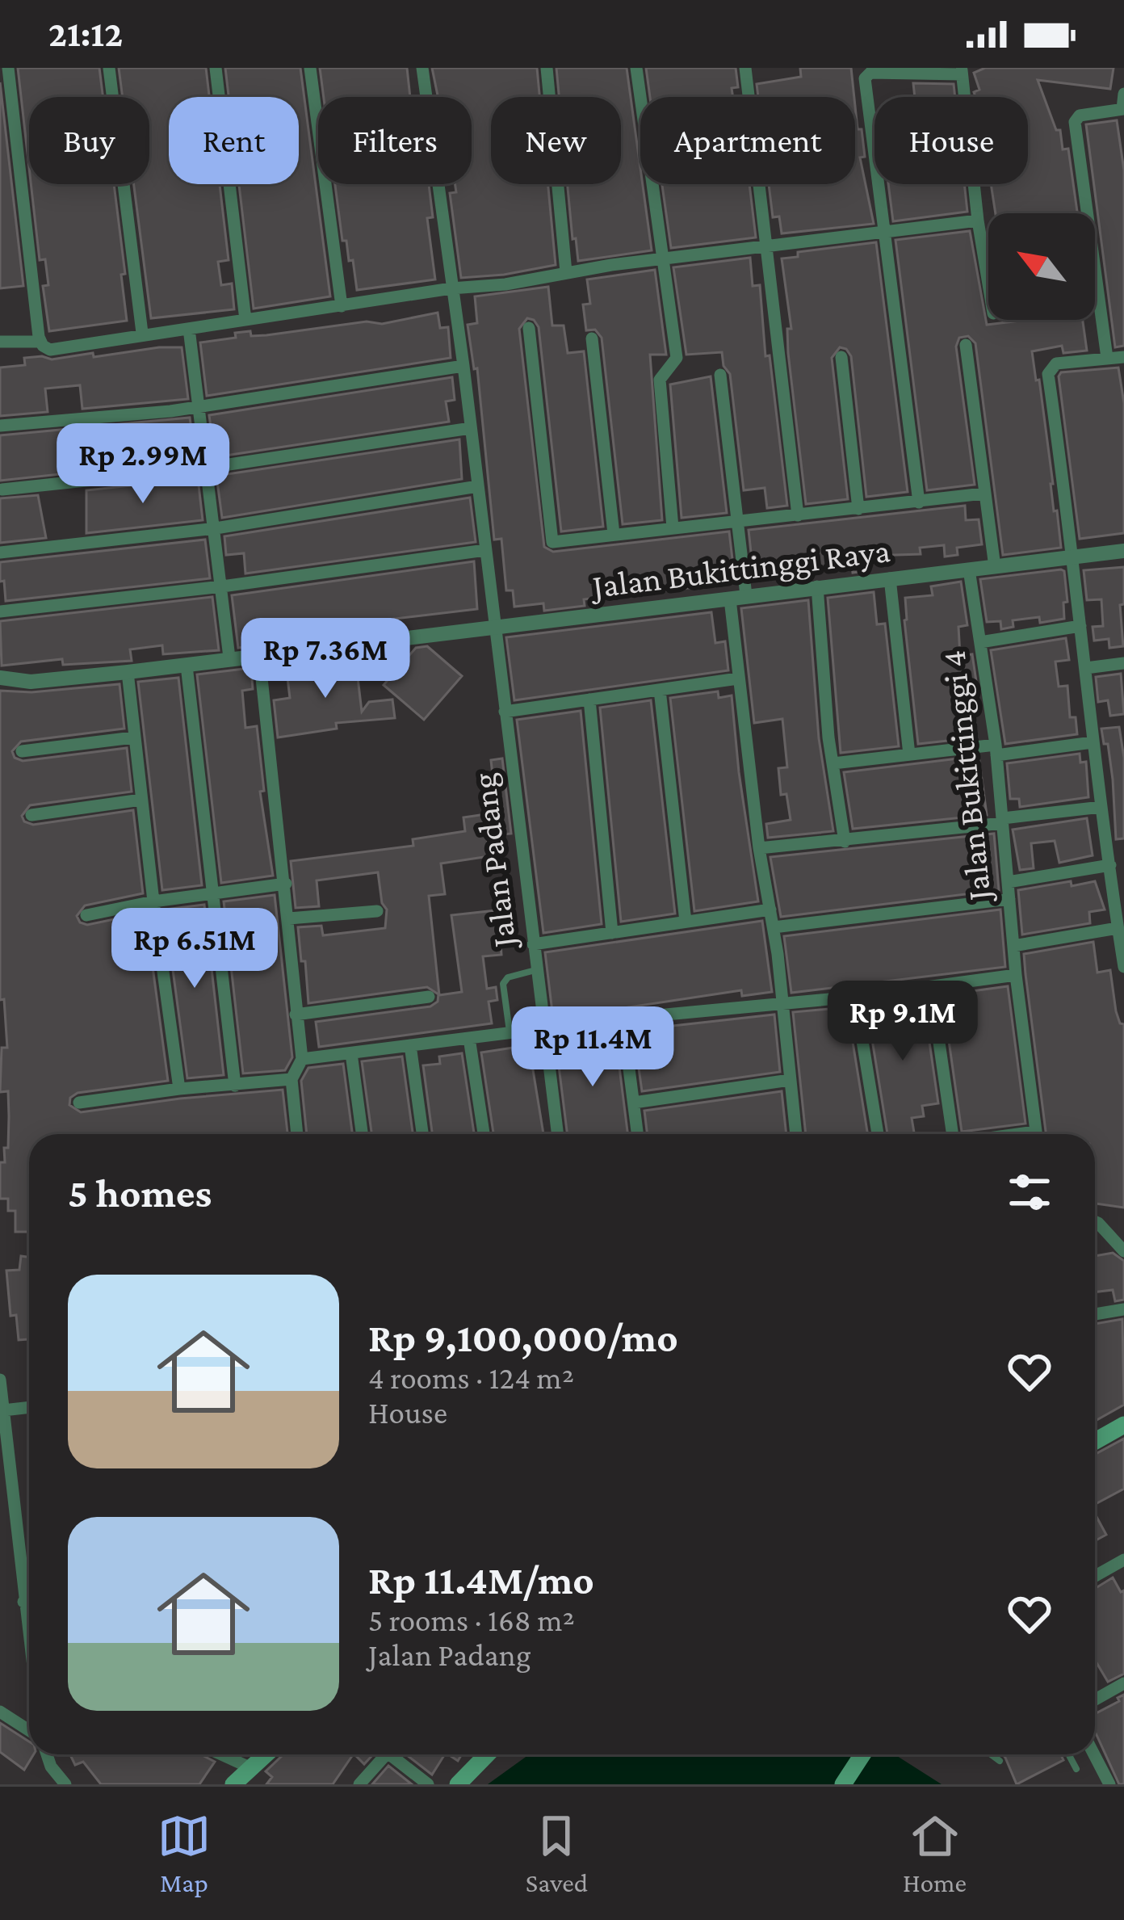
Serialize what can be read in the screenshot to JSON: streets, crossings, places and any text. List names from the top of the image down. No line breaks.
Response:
{"streets":{"street":["Jalan Bukittinggi Raya","Jalan Bukittinggi 4","Jalan Padang"]},"crossings":[["Jalan Bukittinggi Raya","Jalan Bukittinggi 4"],["Jalan Bukittinggi Raya","Jalan Padang"]],"north":"top left","page":{"status":"21:12","chip":["Buy","Rent","Filters","New","Apartment","House"],"price":["Rp 2.99M","Rp 7.36M","Rp 6.51M","Rp 9.1M","Rp 11.4M"],"heading":"5 homes","list":[{"name":"Rp 9,100,000/mo","note":"4 rooms · 124 m² · House"},{"name":"Rp 11.4M/mo","note":"5 rooms · 168 m² · Jalan Padang"}],"tabs":["Map","Saved","Home"]}}
